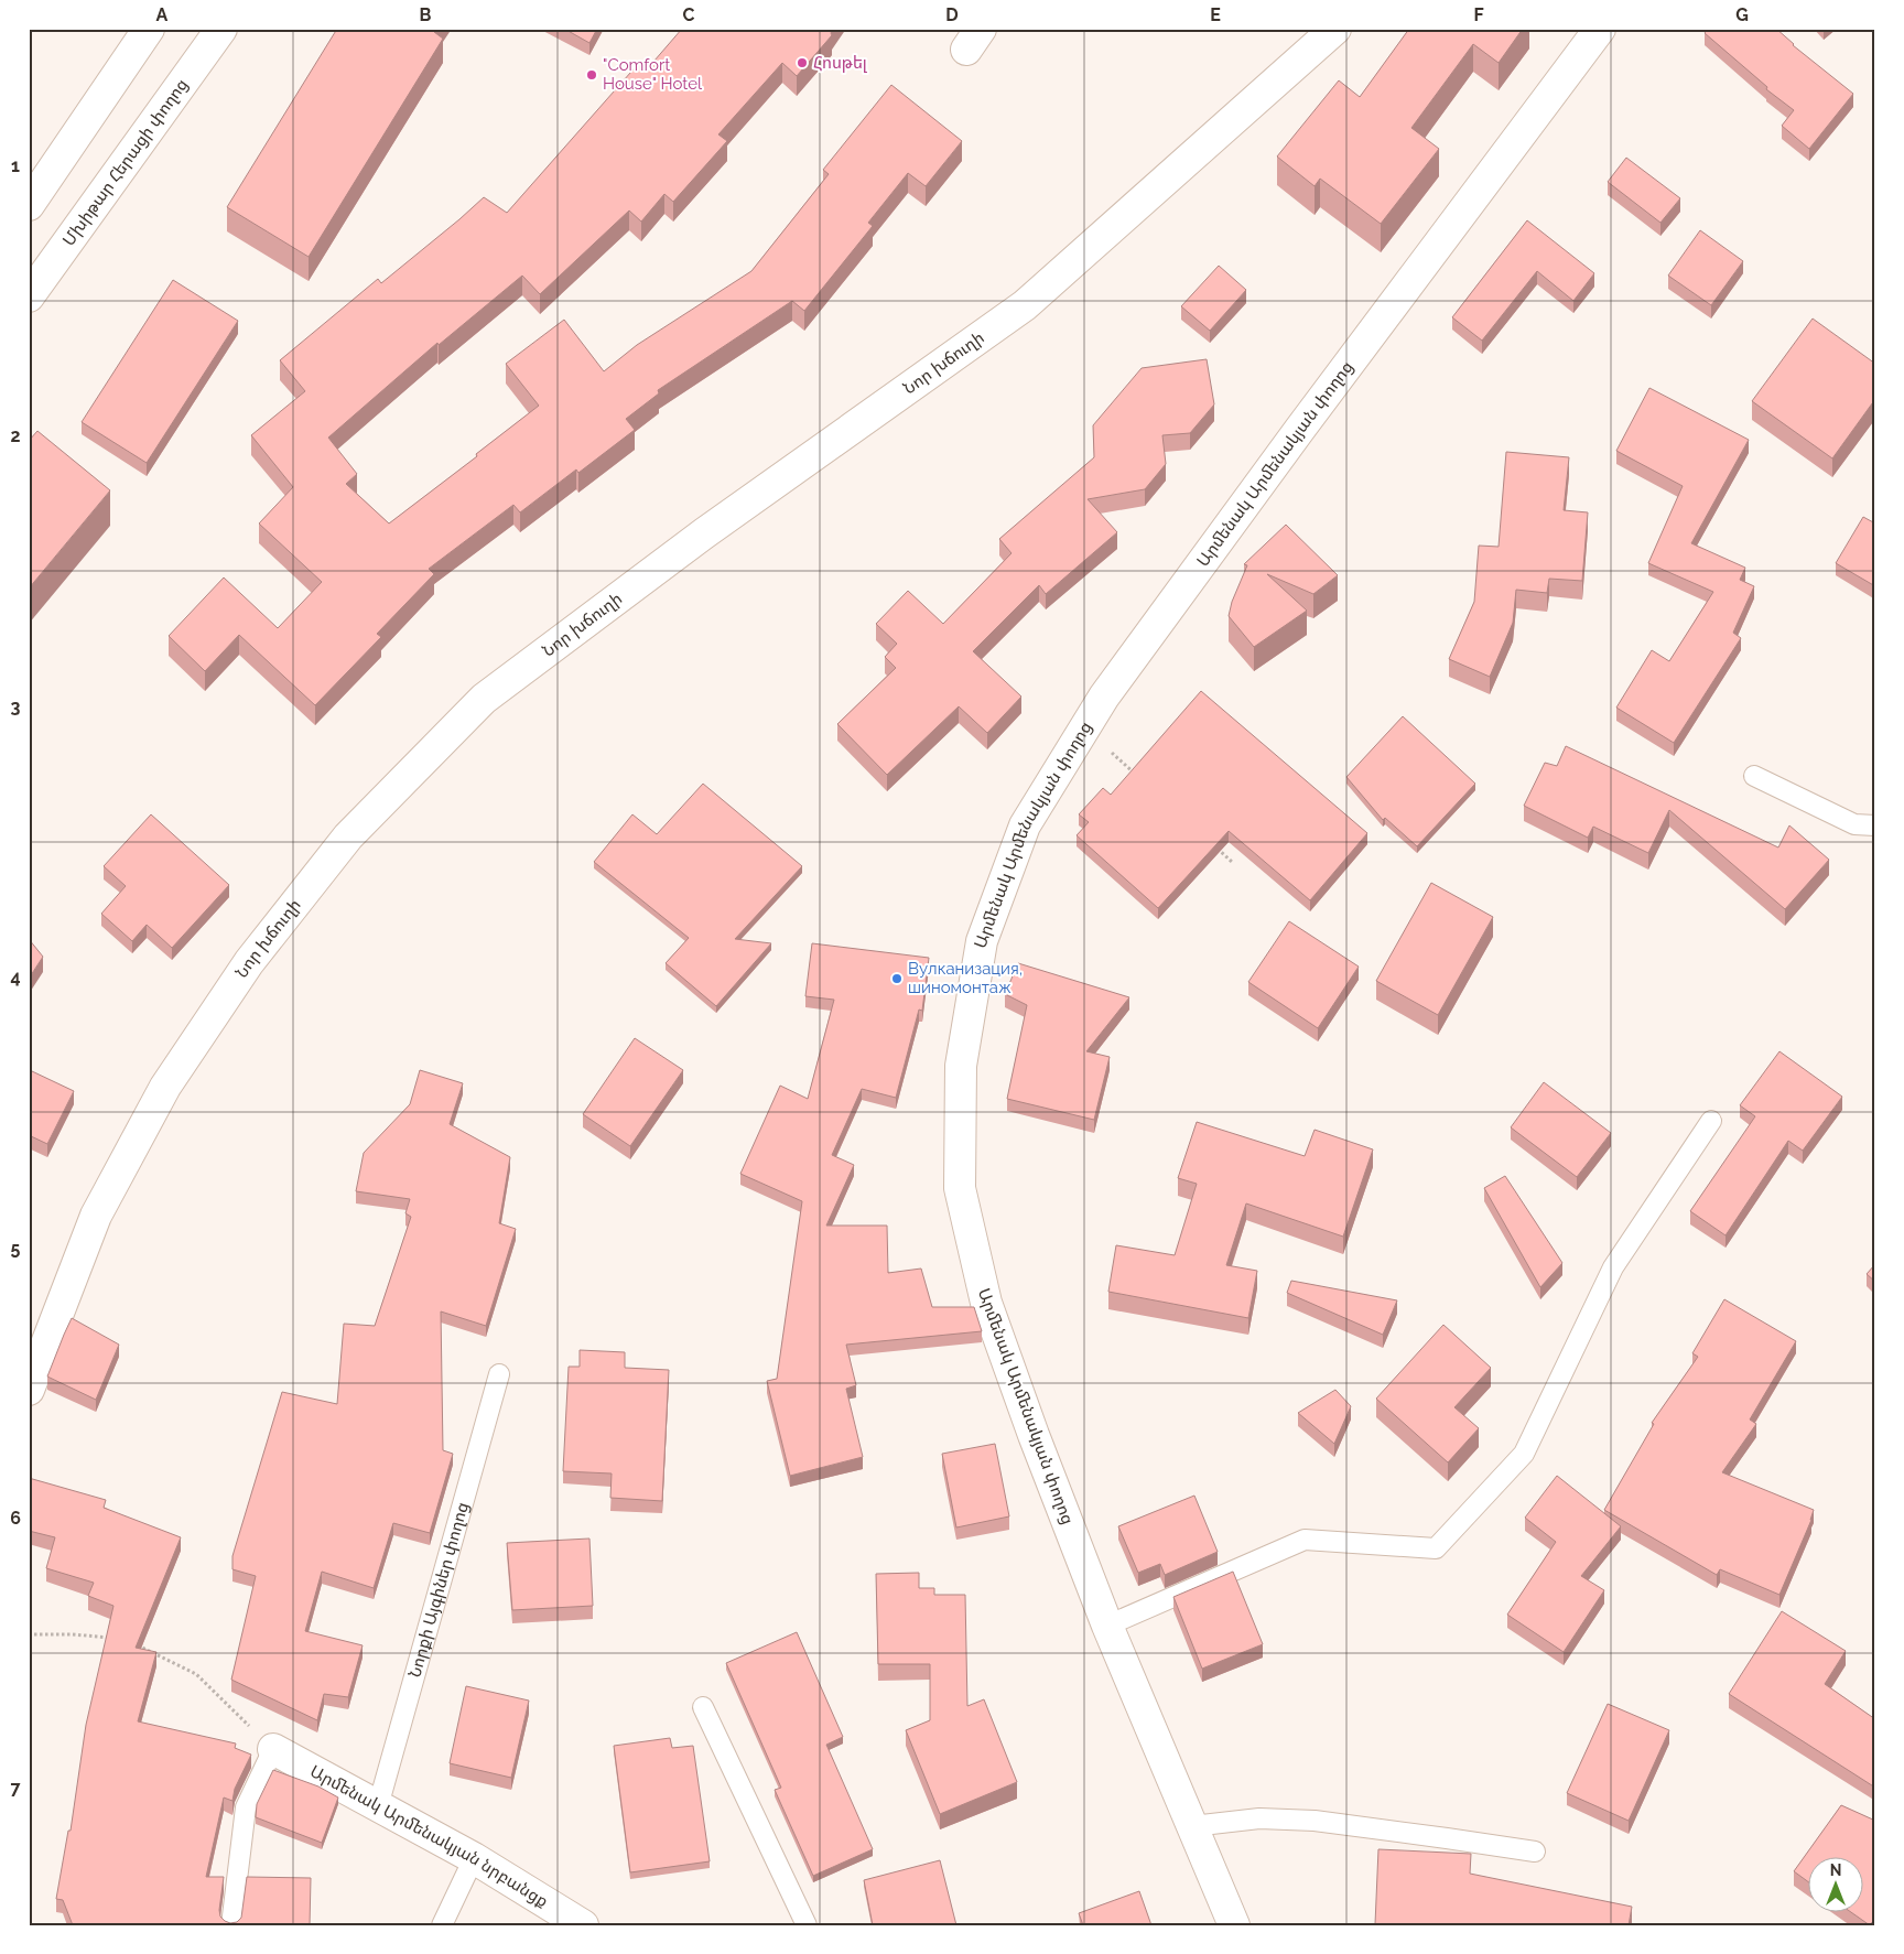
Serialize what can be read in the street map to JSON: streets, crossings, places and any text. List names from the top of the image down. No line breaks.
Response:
{"streets":{"main road":["Մխիթար Հերացի փողոց","Նոր խճուղի","Արմենակ Արմենակյան փողոց","Արմենակ Արմենակյան նրբանցք"],"lane":["Նորքի Այգիներ փողոց"]},"crossings":[["Նորքի Այգիներ փողոց","Արմենակ Արմենակյան նրբանցք"]],"places":["Հոսթել","\"Comfort House\" Hotel","Вулканизация, шиномонтаж"],"north":"top","grid":{"columns":["A","B","C","D","E","F","G"],"rows":["1","2","3","4","5","6","7"]}}
